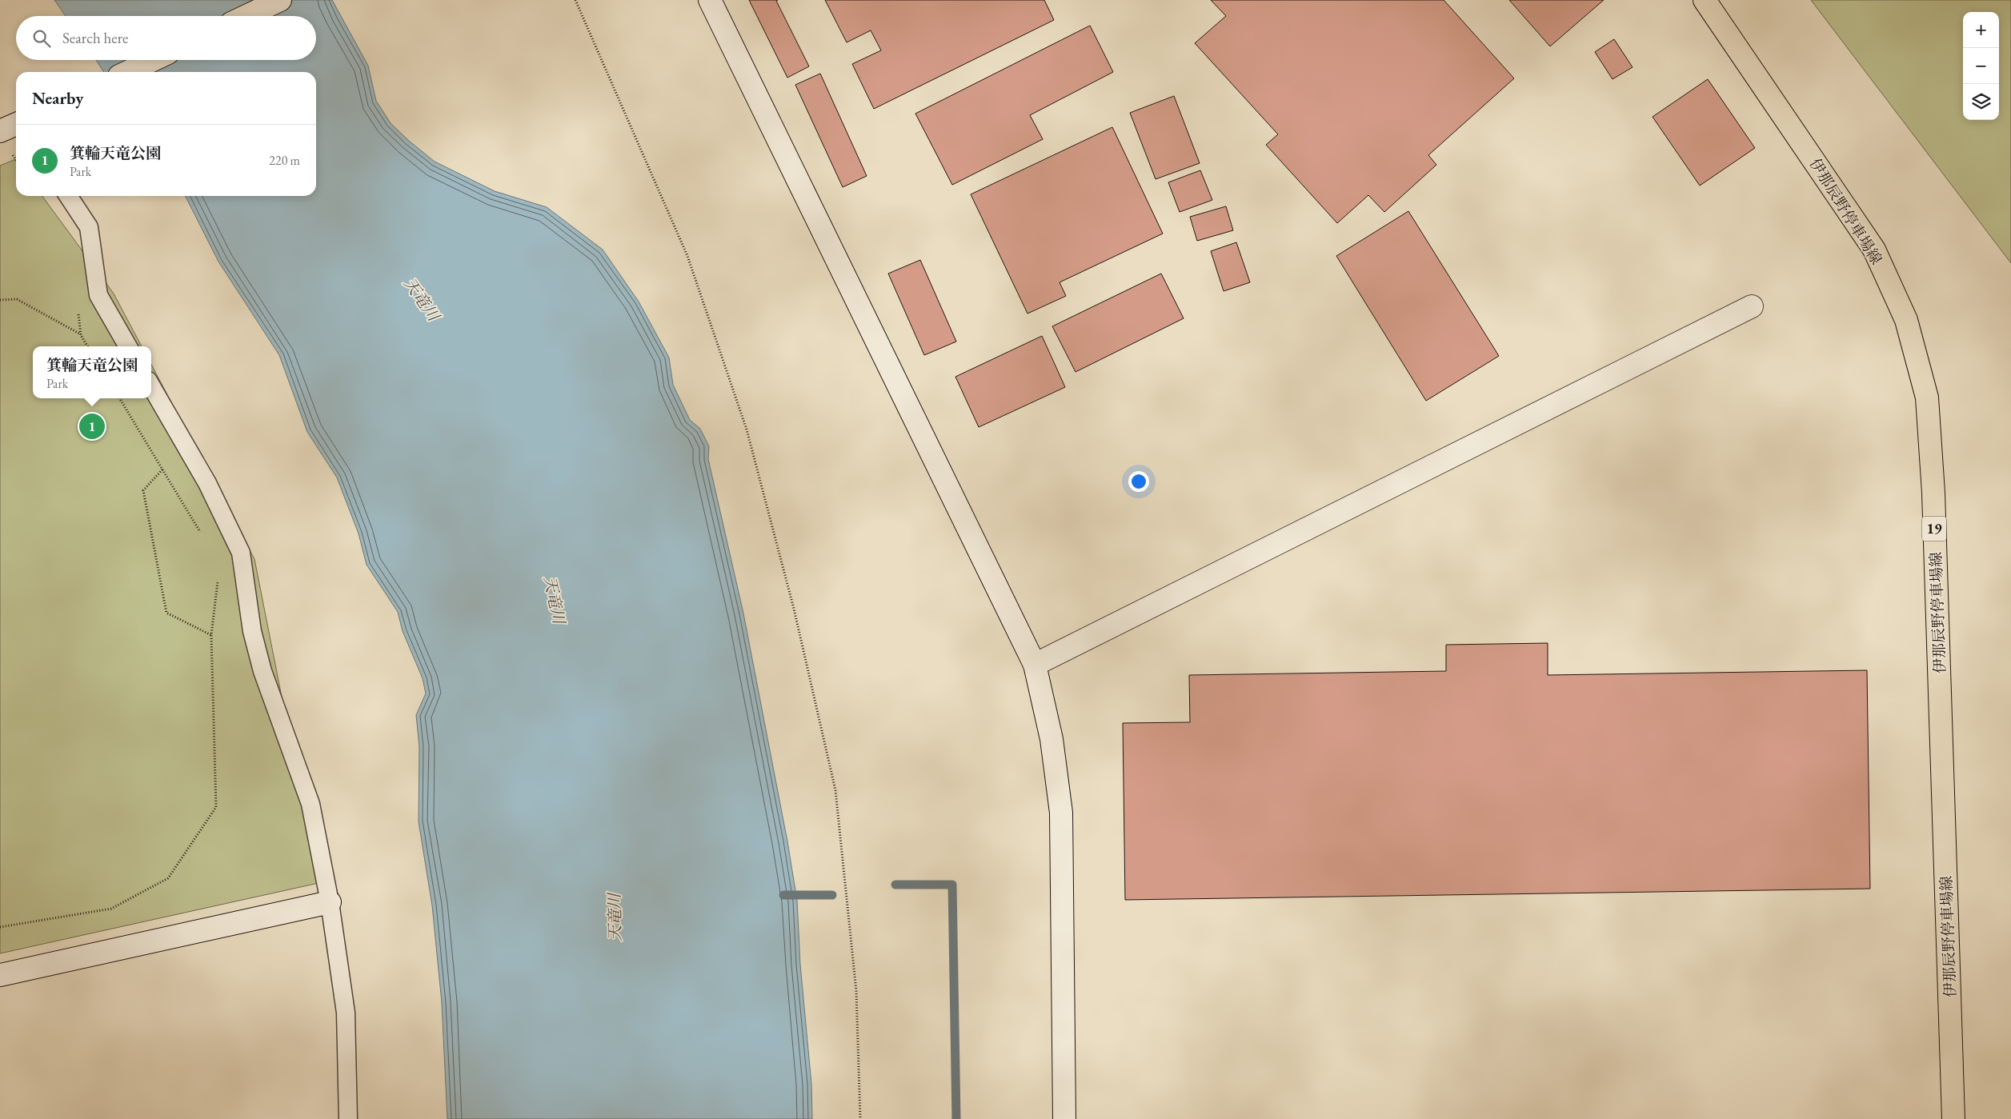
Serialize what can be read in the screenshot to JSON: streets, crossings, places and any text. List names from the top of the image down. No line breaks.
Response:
{"streets":{"main road":["伊那辰野停車場線","19"]},"water":["天竜川"],"page":{"map_buttons":["+","−"],"search":"Search here","heading":"Nearby","list":[{"mark":"1","name":"箕輪天竜公園","note":"Park","value":"220 m"}],"popup":["箕輪天竜公園","Park"],"pins":"1"}}
